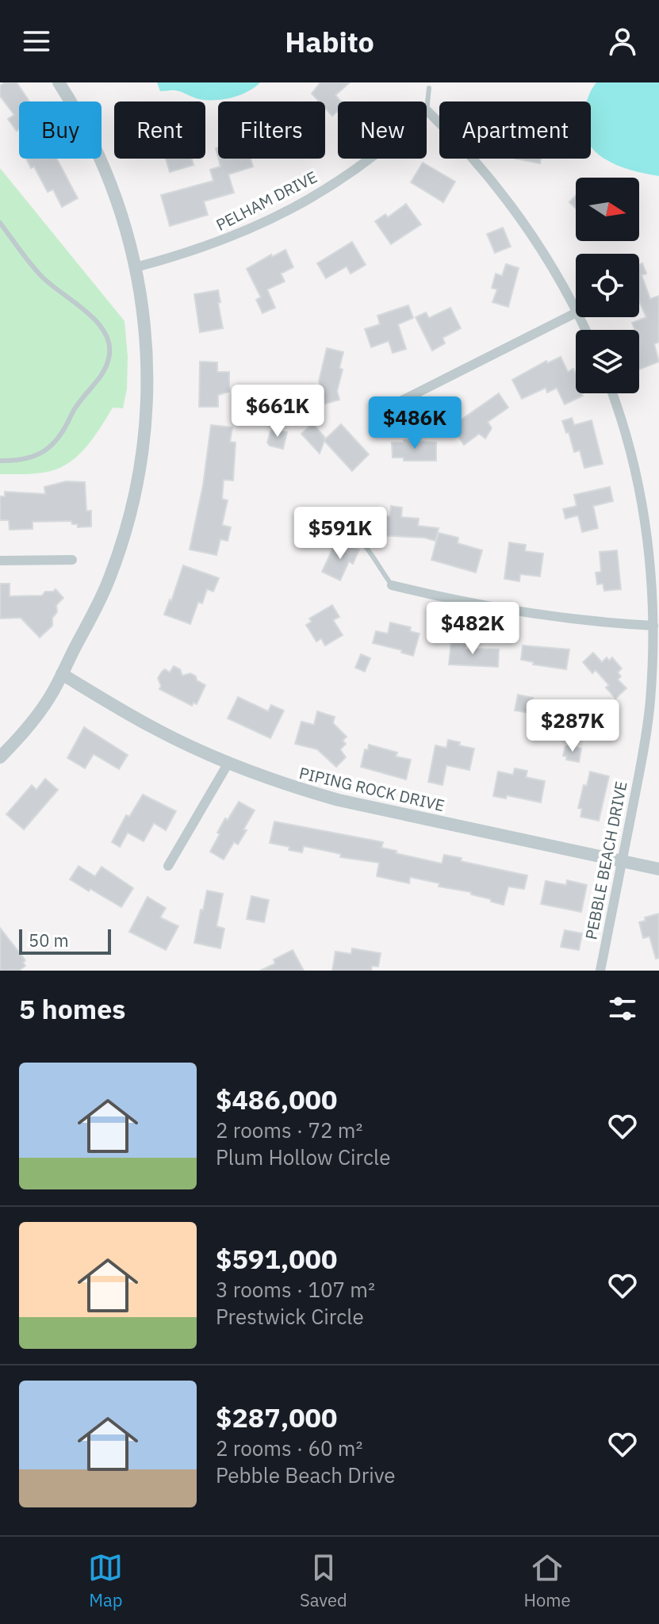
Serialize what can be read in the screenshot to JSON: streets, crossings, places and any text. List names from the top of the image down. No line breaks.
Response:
{"streets":{"street":["PELHAM DRIVE","PIPING ROCK DRIVE","PEBBLE BEACH DRIVE"]},"crossings":[["PIPING ROCK DRIVE","PEBBLE BEACH DRIVE"]],"scale_bar":"50 m","north":"right","page":{"header":"Habito","chip":["Buy","Rent","Filters","New","Apartment"],"price":["$661K","$486K","$591K","$482K","$287K"],"scale":"50 m","heading":"5 homes","list":[{"name":"$486,000","note":"2 rooms · 72 m² · Plum Hollow Circle"},{"name":"$591,000","note":"3 rooms · 107 m² · Prestwick Circle"},{"name":"$287,000","note":"2 rooms · 60 m² · Pebble Beach Drive"}],"tabs":["Map","Saved","Home"]}}
